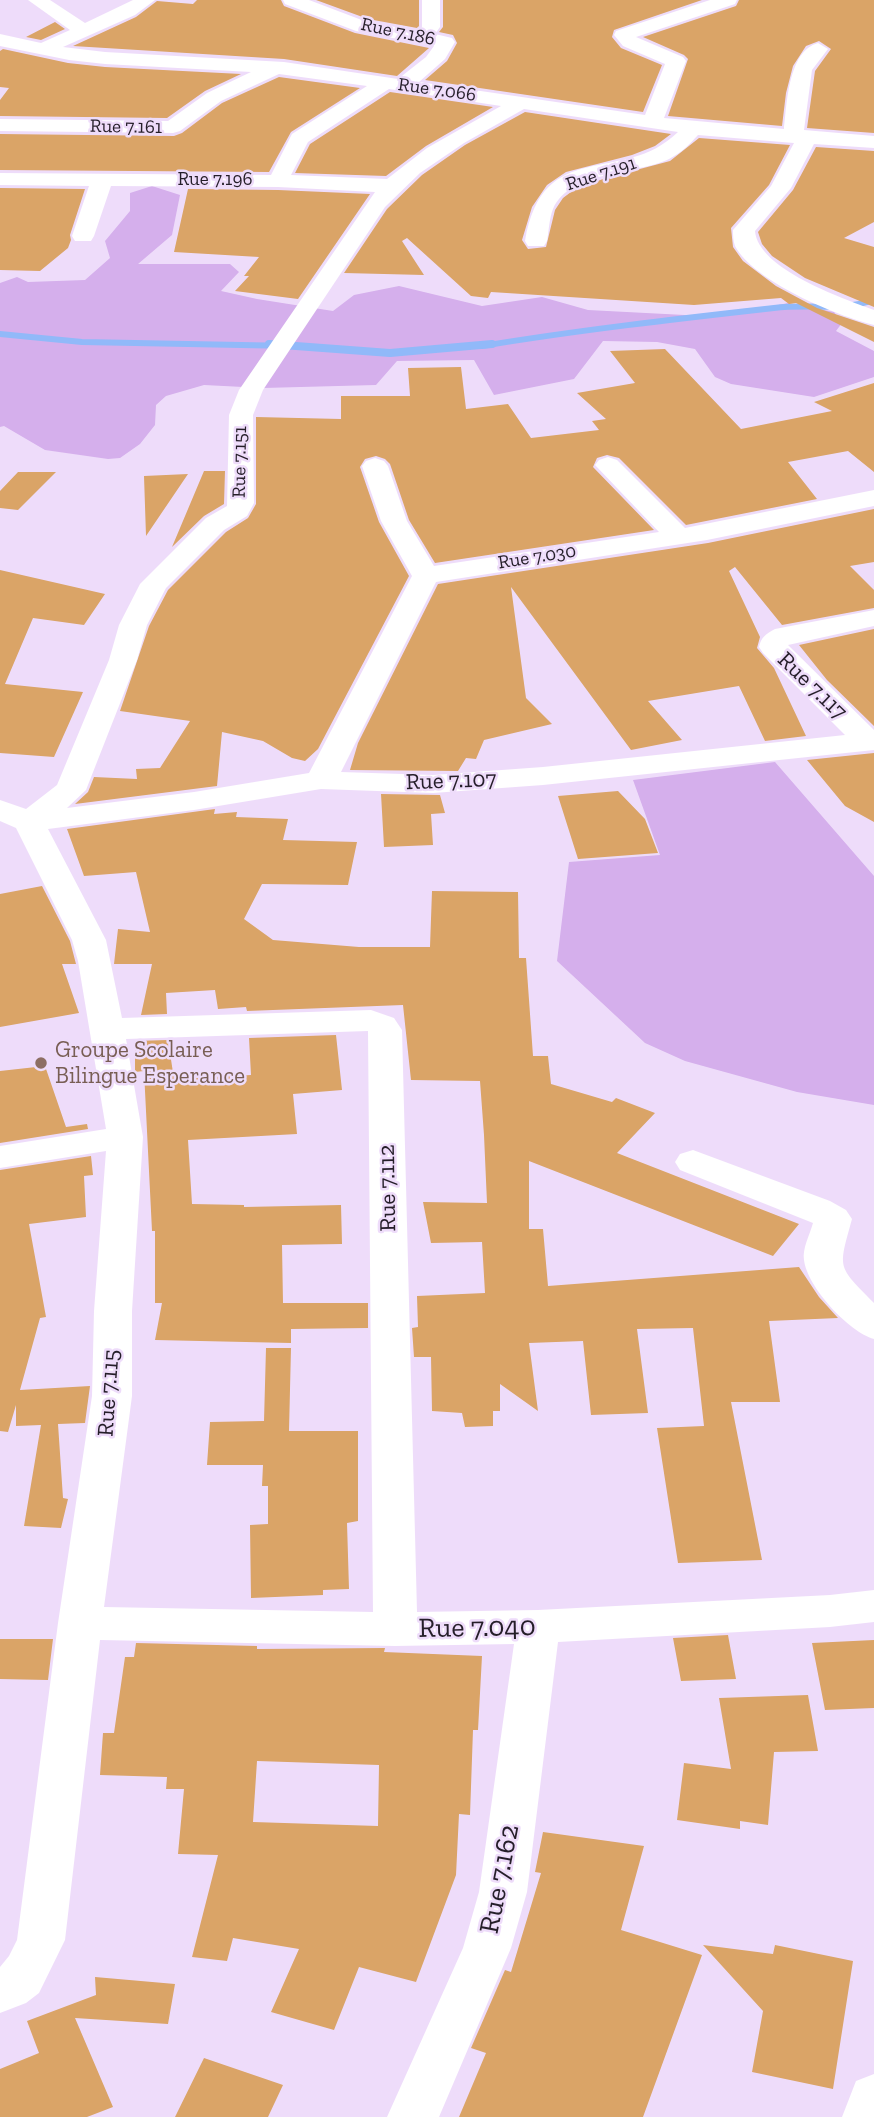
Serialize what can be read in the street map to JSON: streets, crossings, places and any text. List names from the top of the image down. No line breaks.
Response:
{"streets":{"street":["Rue 7.186","Rue 7.066","Rue 7.161","Rue 7.191","Rue 7.196","Rue 7.151","Rue 7.030","Rue 7.117","Rue 7.107","Rue 7.112","Rue 7.115","Rue 7.040","Rue 7.162"]},"crossings":[["Rue 7.186","Rue 7.066"],["Rue 7.186","Rue 7.196"],["Rue 7.066","Rue 7.161"],["Rue 7.066","Rue 7.191"],["Rue 7.066","Rue 7.196"],["Rue 7.066","Rue 7.151"],["Rue 7.151","Rue 7.107"],["Rue 7.151","Rue 7.115"],["Rue 7.117","Rue 7.107"],["Rue 7.107","Rue 7.115"],["Rue 7.112","Rue 7.115"],["Rue 7.112","Rue 7.040"],["Rue 7.115","Rue 7.040"],["Rue 7.040","Rue 7.162"]],"places":["Groupe Scolaire Bilingue Esperance"]}
